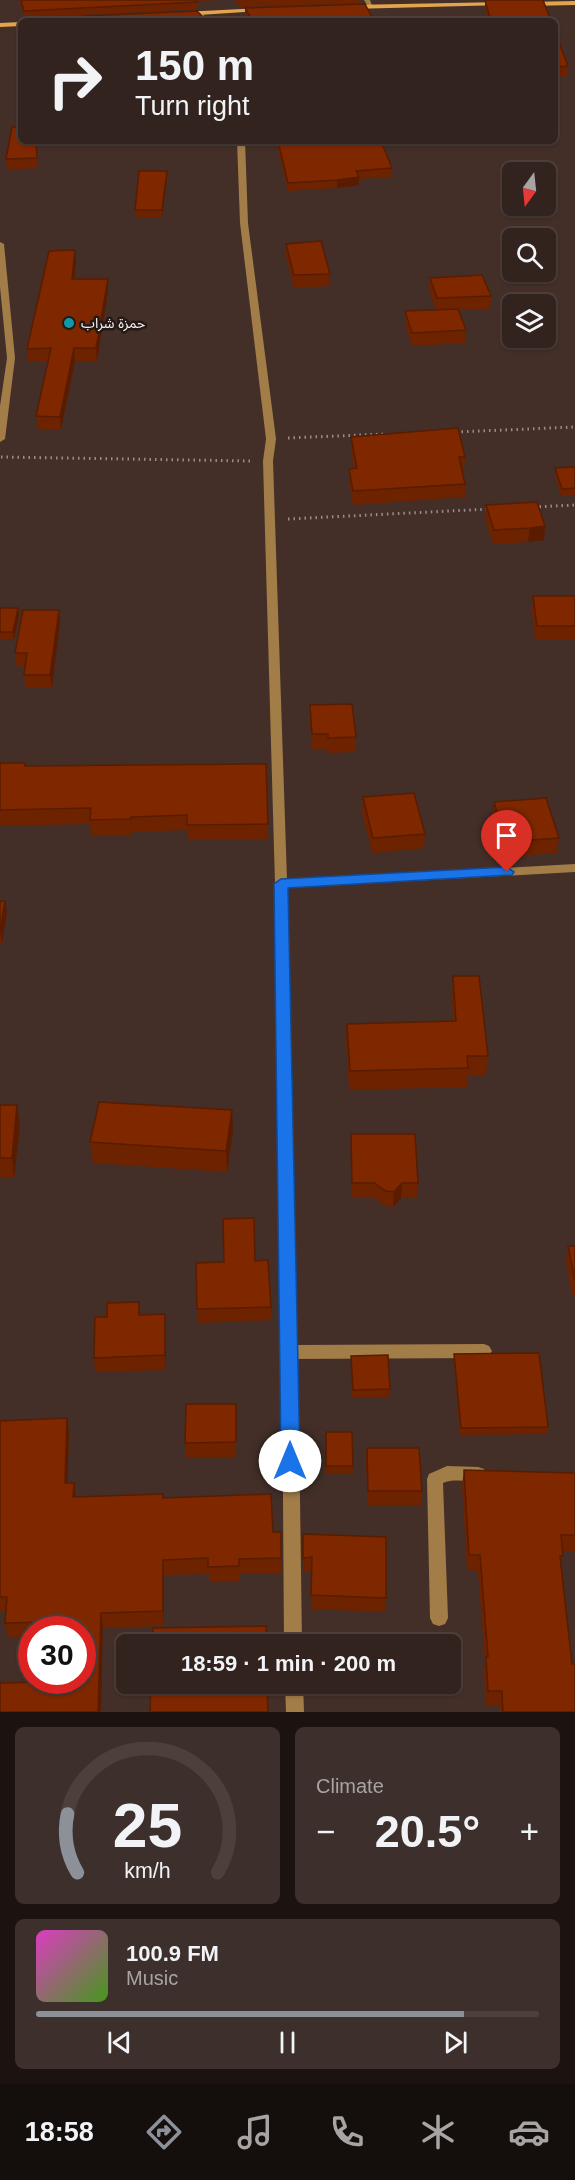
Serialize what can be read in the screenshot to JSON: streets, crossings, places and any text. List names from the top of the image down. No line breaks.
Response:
{"places":["حمزة شراب"],"north":"bottom","page":{"turn":["150 m","Turn right"],"limit":"30","trip":"18:59 · 1 min · 200 m","tile":"Climate","heat":["−","20.5°","+"],"song":["100.9 FM","Music"],"tabs":"18:58","gauge":["25","km/h"]}}
